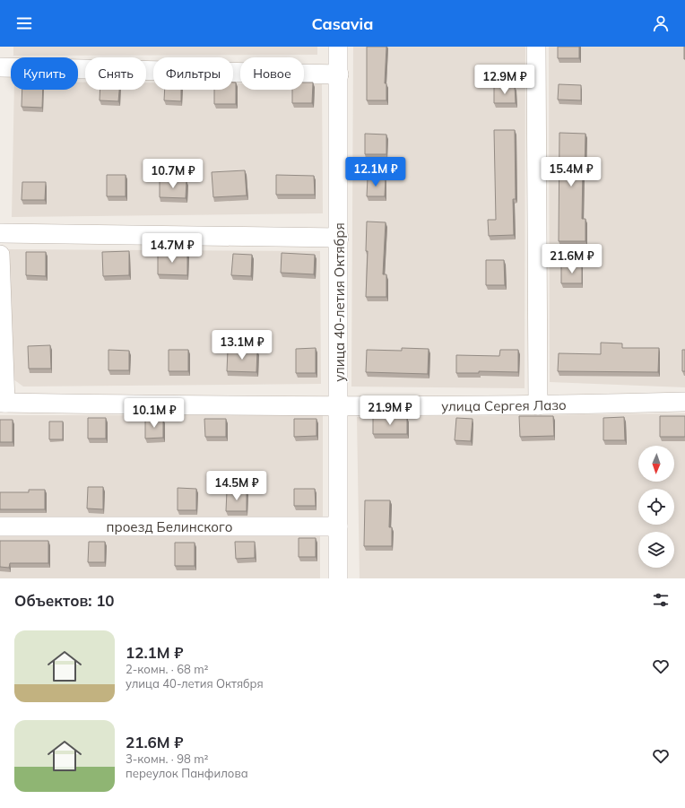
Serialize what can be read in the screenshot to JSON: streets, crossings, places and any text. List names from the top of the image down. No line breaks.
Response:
{"streets":{"street":["улица 40-летия Октября","улица Сергея Лазо","проезд Белинского"]},"crossings":[["улица 40-летия Октября","улица Сергея Лазо"],["улица 40-летия Октября","проезд Белинского"]],"north":"bottom","page":{"header":"Casavia","chip":["Купить","Снять","Фильтры","Новое"],"price":["12.9M ₽","12.1M ₽","15.4M ₽","10.7M ₽","14.7M ₽","21.6M ₽","13.1M ₽","21.9M ₽","10.1M ₽","14.5M ₽"],"heading":"Объектов: 10","list":[{"name":"12.1M ₽","note":"2-комн. · 68 m² · улица 40-летия Октября"},{"name":"21.6M ₽","note":"3-комн. · 98 m² · переулок Панфилова"}]}}
